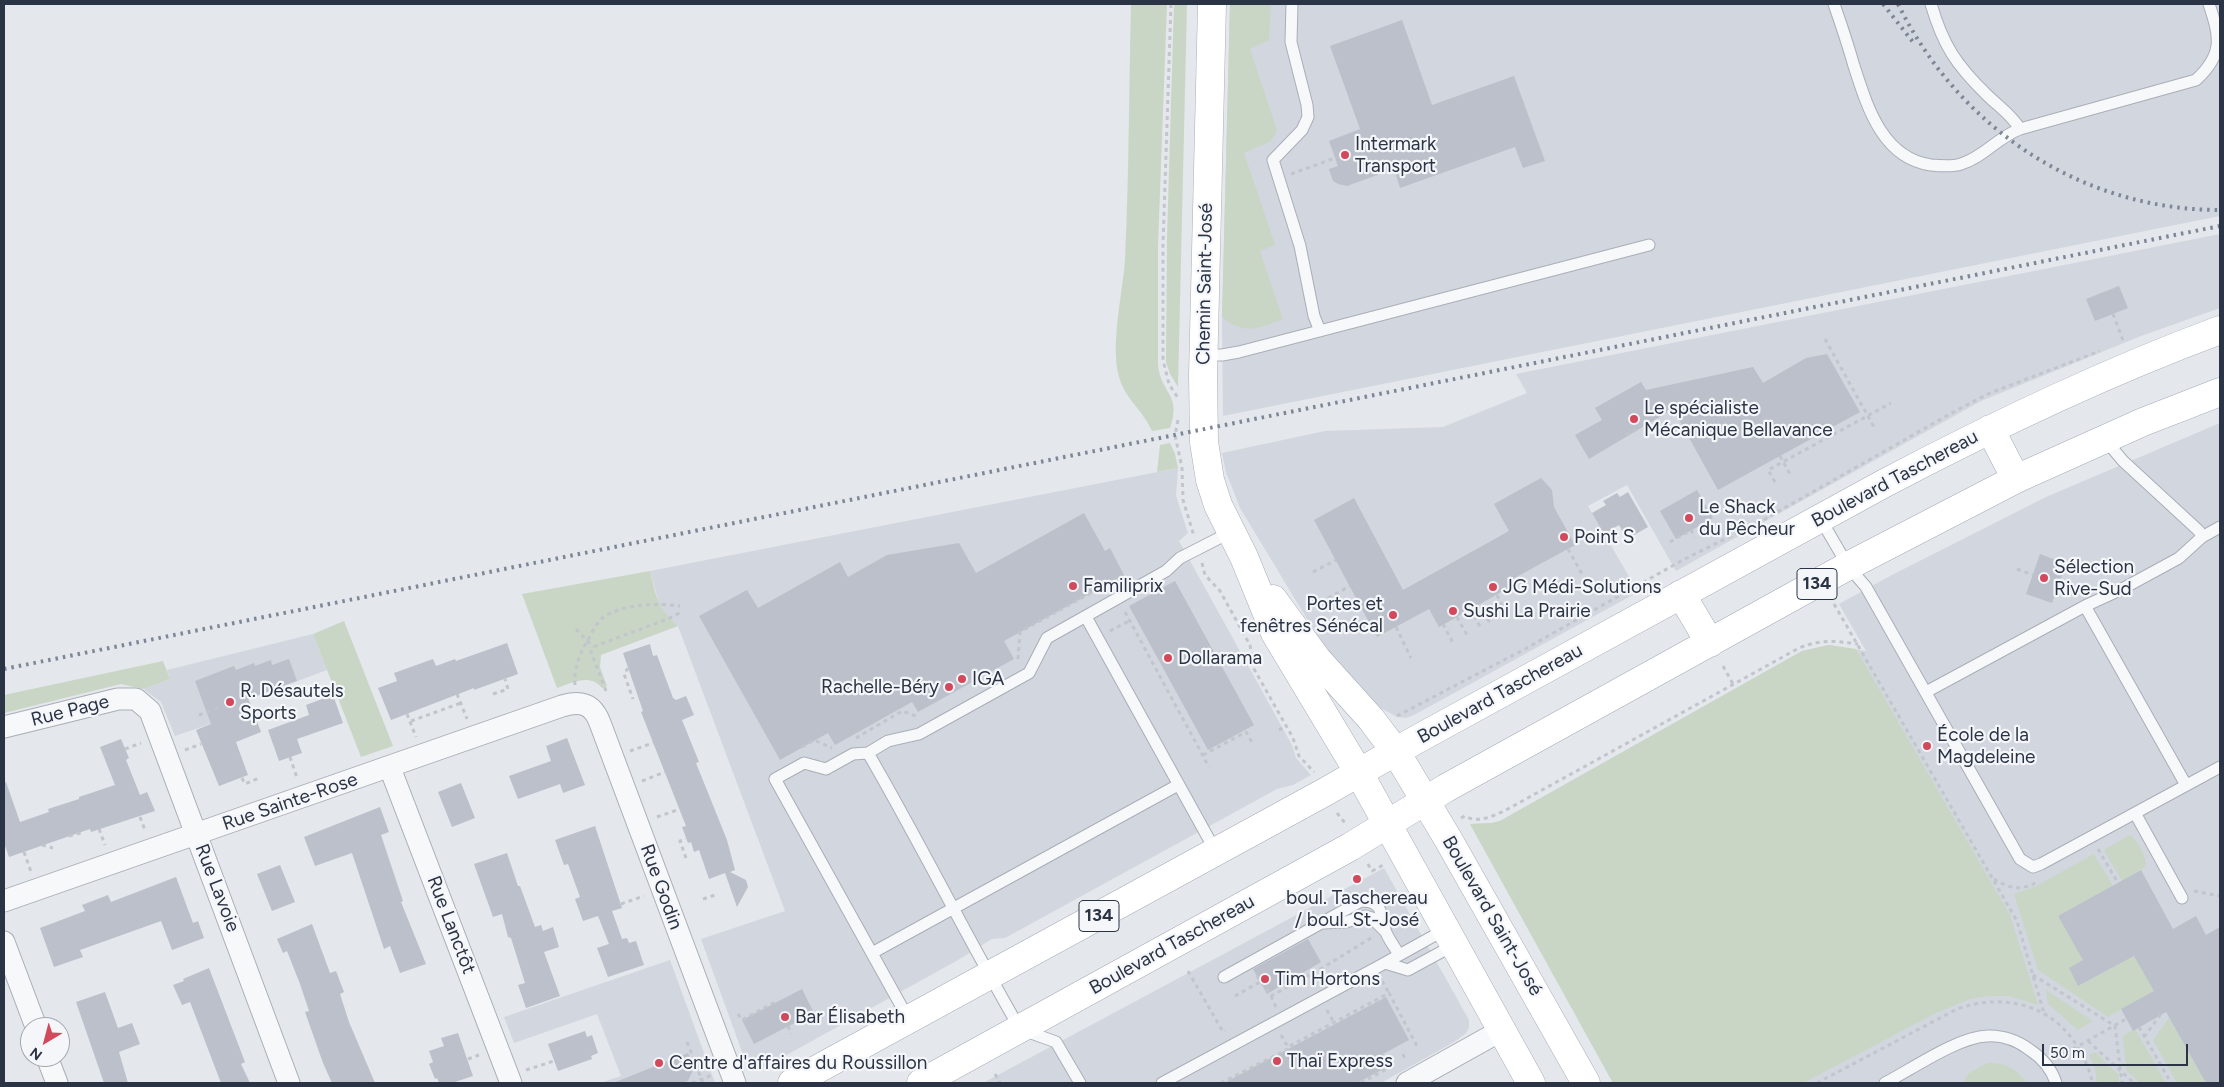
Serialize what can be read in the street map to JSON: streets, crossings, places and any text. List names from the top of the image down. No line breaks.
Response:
{"streets":{"main road":["Chemin Saint-José","Boulevard Taschereau","134","Boulevard Saint-José"],"street":["Rue Page","Rue Sainte-Rose","Rue Godin","Rue Lavoie","Rue Lanctôt"]},"crossings":[["Chemin Saint-José","Boulevard Taschereau"],["Chemin Saint-José","Boulevard Saint-José"],["Boulevard Taschereau","Boulevard Saint-José"],["Rue Page","Rue Lavoie"],["Rue Sainte-Rose","Rue Godin"],["Rue Sainte-Rose","Rue Lavoie"],["Rue Sainte-Rose","Rue Lanctôt"]],"places":["Intermark Transport","Le spécialiste Mécanique Bellavance","Le Shack du Pêcheur","Point S","Sélection Rive-Sud","Familiprix","JG Médi-Solutions","Sushi La Prairie","Portes et fenêtres Sénécal","Dollarama","IGA","Rachelle-Béry","R. Désautels Sports","École de la Magdeleine","boul. Taschereau / boul. St-José","Tim Hortons","Bar Élisabeth","Thaï Express","Centre d'affaires du Roussillon"],"scale_bar":"50 m","north":"bottom left"}
